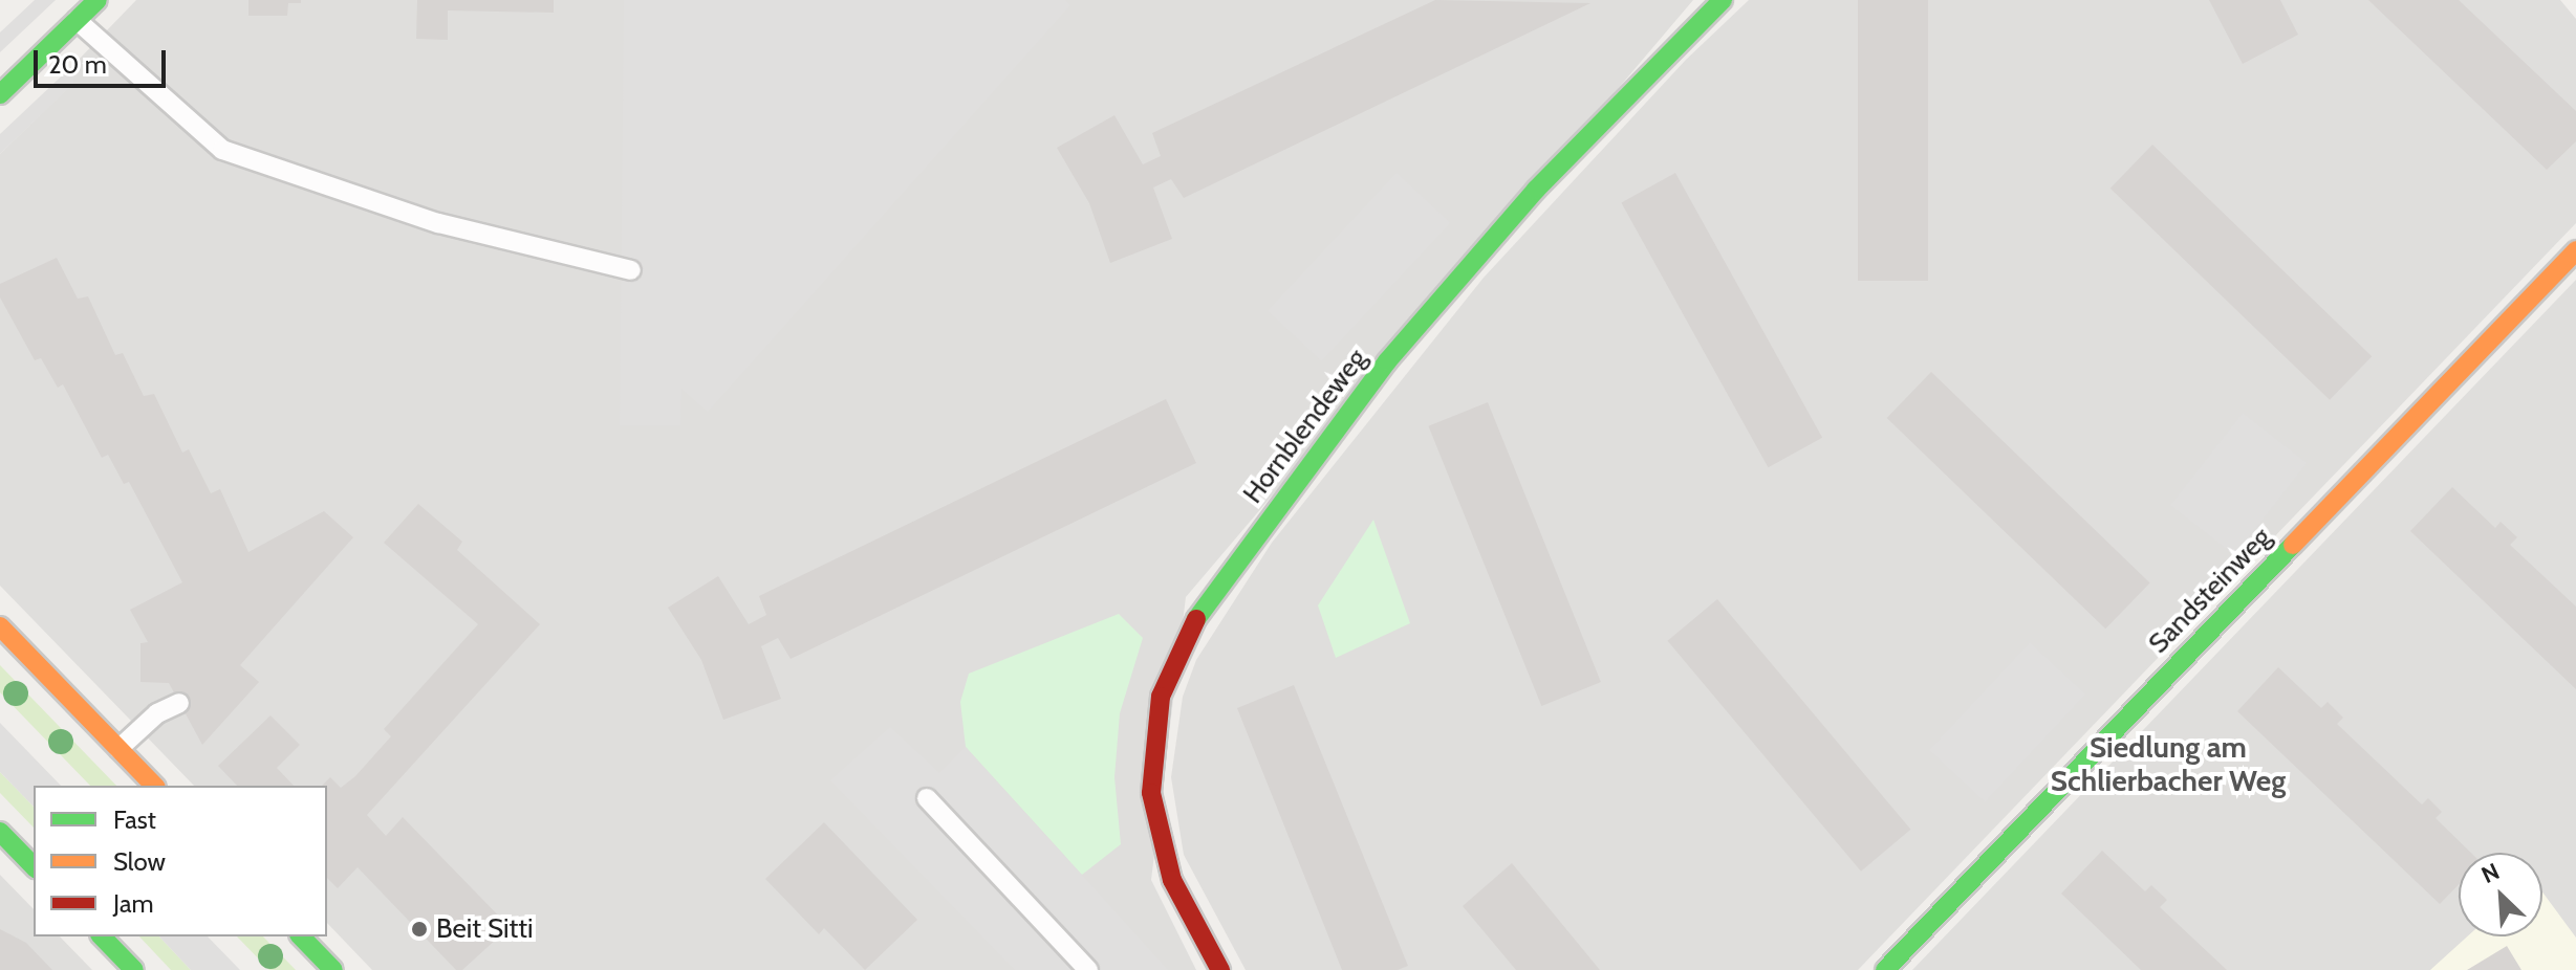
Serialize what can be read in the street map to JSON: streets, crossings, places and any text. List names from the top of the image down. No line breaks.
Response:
{"streets":{"street":["Hornblendeweg","Sandsteinweg"]},"districts":["Siedlung am Schlierbacher Weg"],"places":["Beit Sitti"],"legend":["Fast","Slow","Jam"],"scale_bar":"20 m","north":"top left"}
